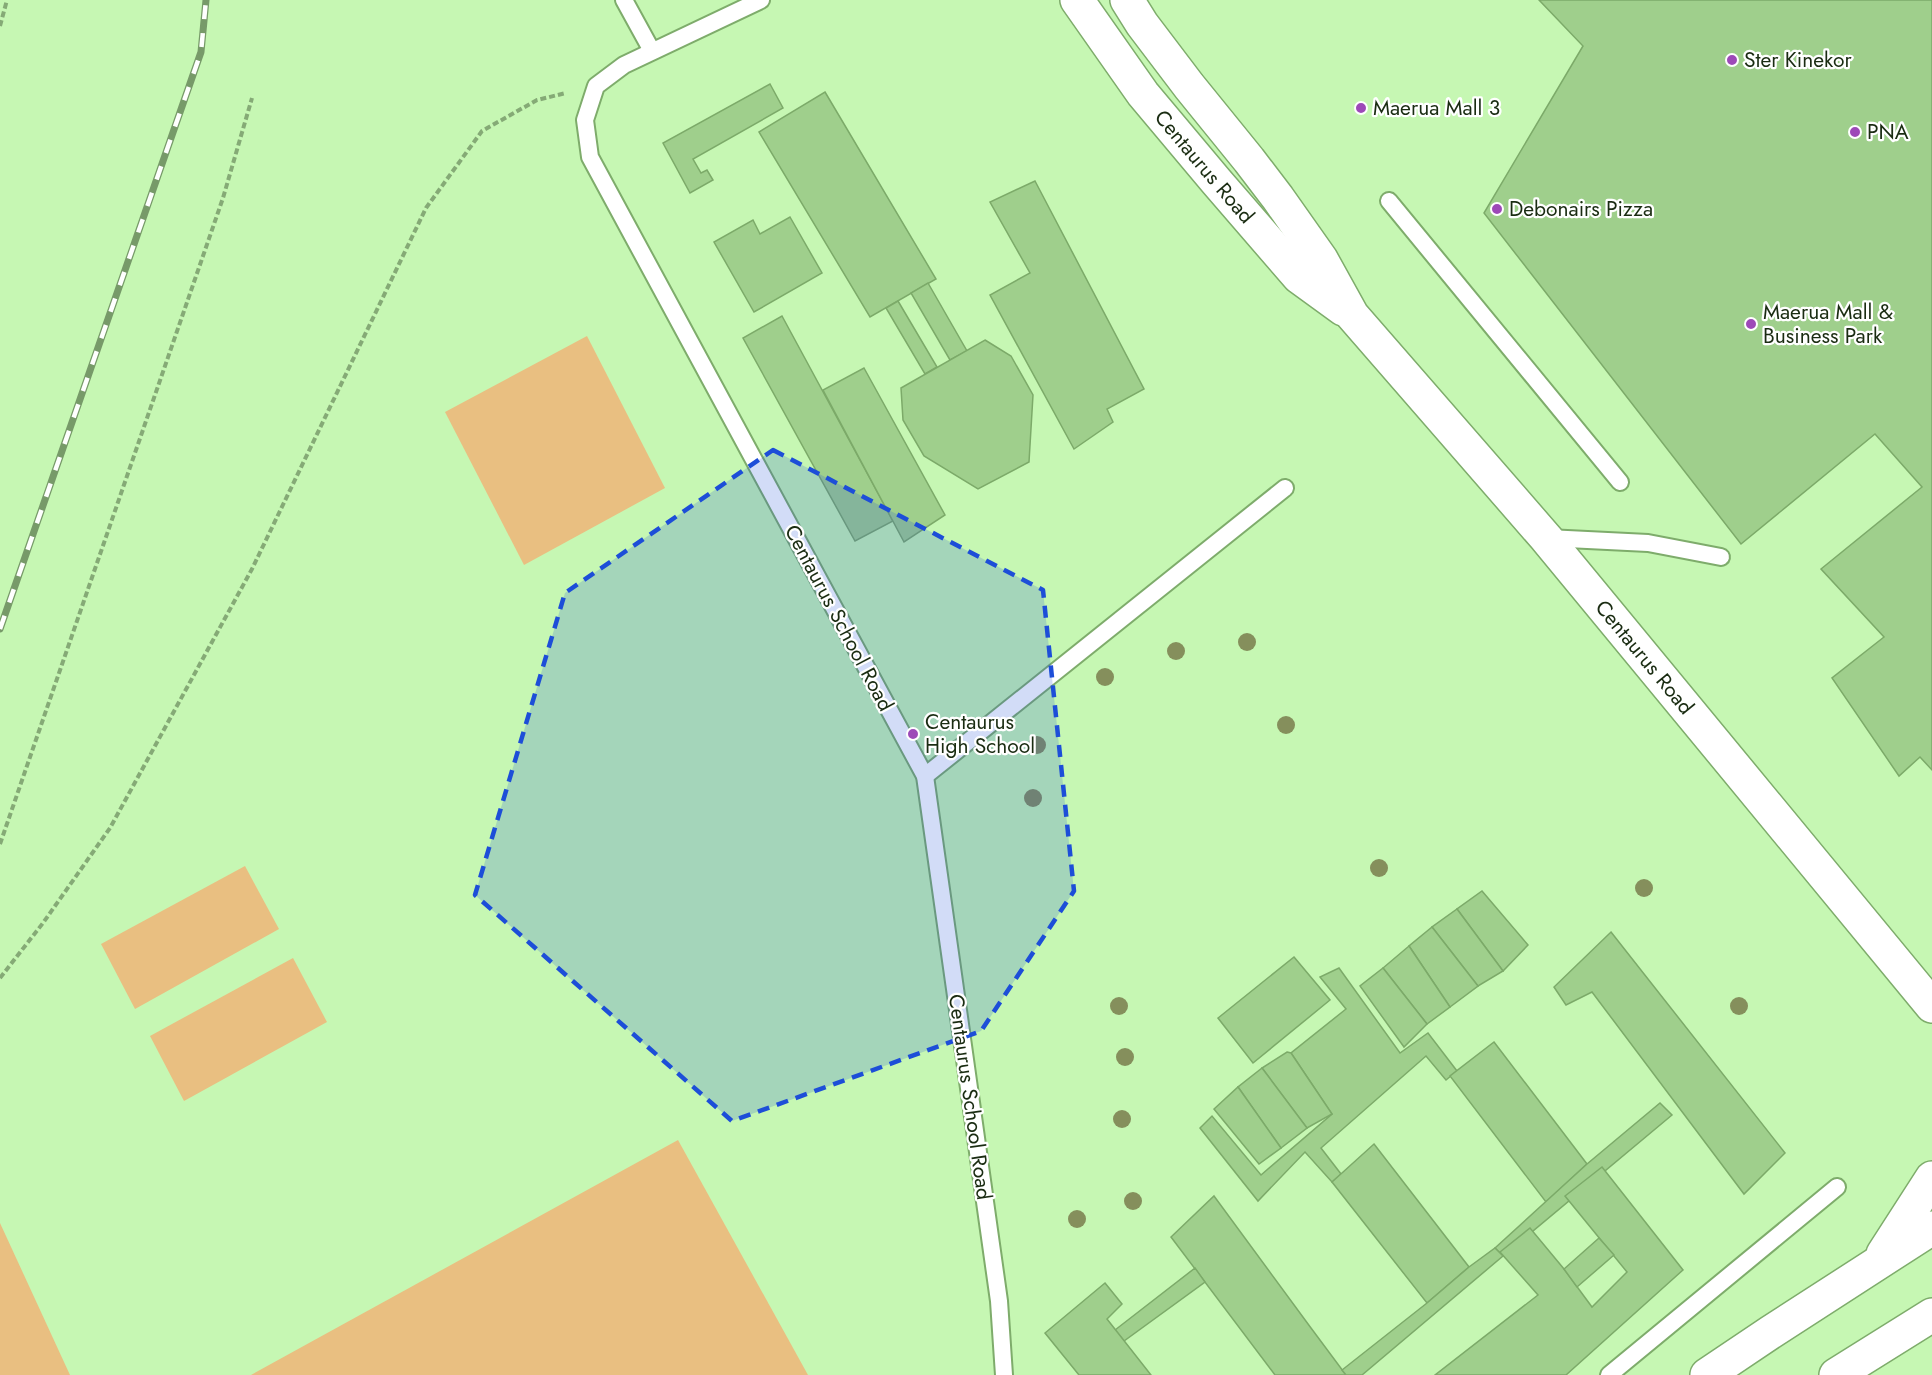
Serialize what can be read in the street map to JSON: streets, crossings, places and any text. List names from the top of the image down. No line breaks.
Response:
{"streets":{"street":["Centaurus Road"],"lane":["Centaurus School Road"]},"places":["Ster Kinekor","Maerua Mall 3","PNA","Debonairs Pizza","Maerua Mall & Business Park","Centaurus High School"]}
